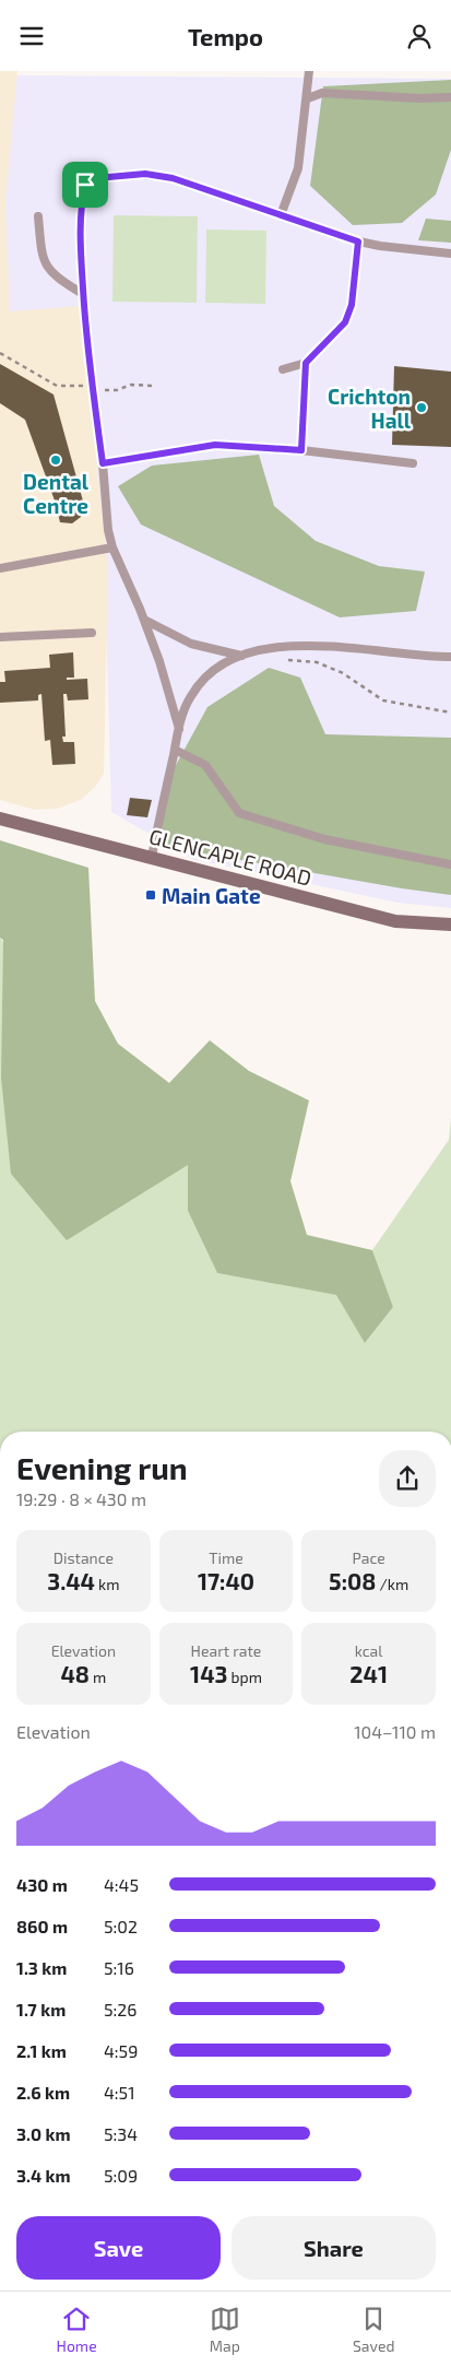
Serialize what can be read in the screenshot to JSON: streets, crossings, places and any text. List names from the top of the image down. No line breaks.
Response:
{"streets":{"main road":["GLENCAPLE ROAD"]},"places":{"other":["Crichton Hall","Dental Centre"],"transit":["Main Gate"]},"page":{"header":"Tempo","heading":["Evening run","19:29 · 8 × 430 m"],"stats":[["Distance","3.44 km"],["Time","17:40"],["Pace","5:08 /km"],["Elevation","48 m"],["Heart rate","143 bpm"],["kcal","241"]],"chart":["Elevation","104–110 m"],"list":[{"name":"430 m","note":"4:45"},{"name":"860 m","note":"5:02"},{"name":"1.3 km","note":"5:16"},{"name":"1.7 km","note":"5:26"},{"name":"2.1 km","note":"4:59"},{"name":"2.6 km","note":"4:51"},{"name":"3.0 km","note":"5:34"},{"name":"3.4 km","note":"5:09"}],"buttons":["Save","Share"],"tabs":["Home","Map","Saved"]}}
